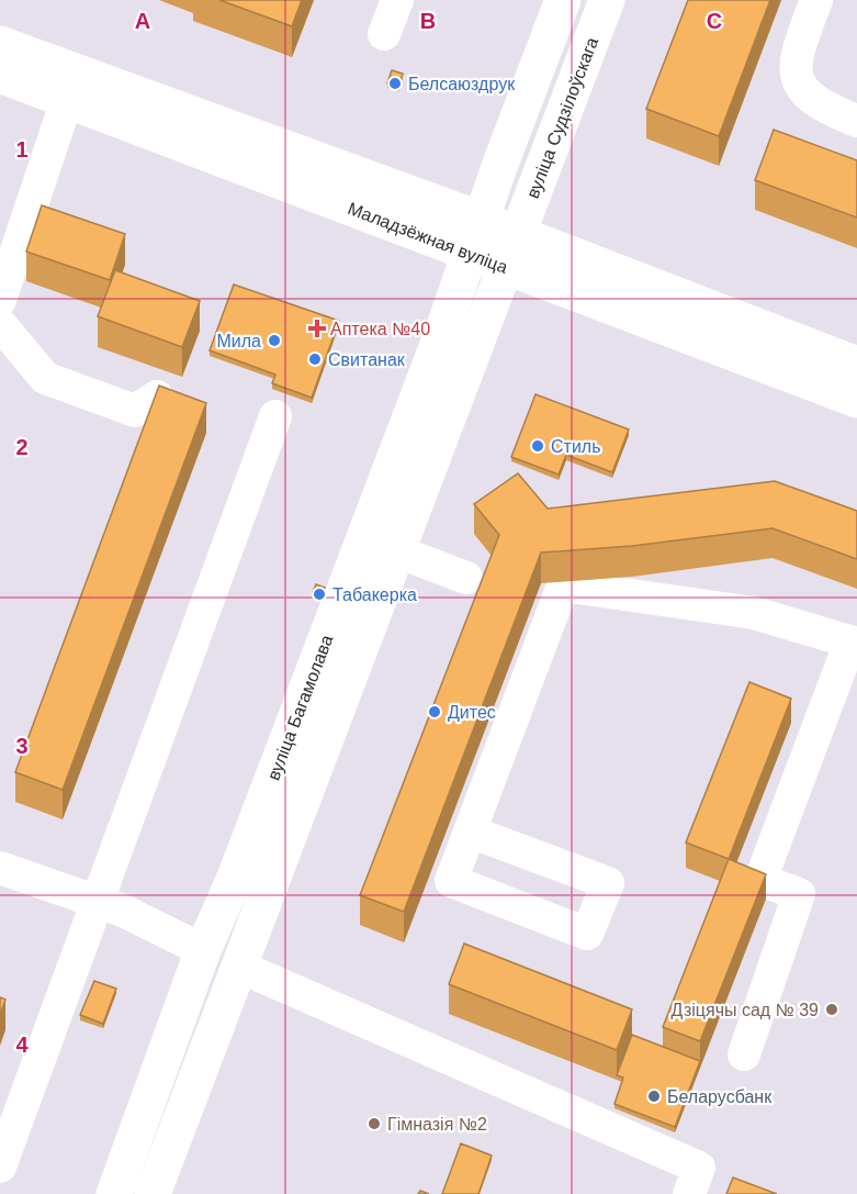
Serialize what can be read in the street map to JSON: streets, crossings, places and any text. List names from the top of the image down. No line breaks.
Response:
{"streets":{"main road":["вуліца Судзілоўскага","Маладзёжная вуліца","вуліца Багамолава"]},"crossings":[["вуліца Судзілоўскага","Маладзёжная вуліца"],["вуліца Судзілоўскага","вуліца Багамолава"],["Маладзёжная вуліца","вуліца Багамолава"]],"places":{"other":["Белсаюздрук","Мила","Свитанак","Стиль","Табакерка","Дитес","Дзіцячы сад № 39","Беларусбанк","Гімназія №2"],"health":["Аптека №40"]},"grid":{"columns":["A","B","C"],"rows":["1","2","3","4"]}}
